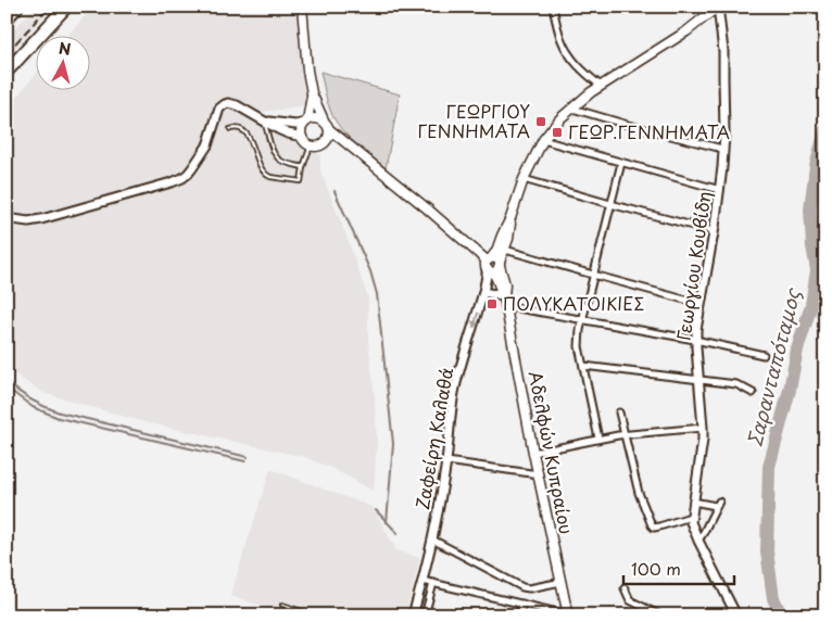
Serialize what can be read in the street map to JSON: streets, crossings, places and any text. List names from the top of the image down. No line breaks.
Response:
{"streets":{"main road":["Αδελφών Κυπραίου"],"street":["Γεωργίου Κουβίδη","Ζαφείρη Καλαθά"]},"crossings":[["Ζαφείρη Καλαθά","Αδελφών Κυπραίου"]],"one_way":["Ζαφείρη Καλαθά"],"water":["Σαρανταπόταμος"],"places":{"transit":["ΓΕΩΡΓΙΟΥ ΓΕΝΝΗΜΑΤΑ","ΓΕΩΡ.ΓΕΝΝΗΜΑΤΑ","ΠΟΛΥΚΑΤΟΙΚΙΕΣ"]},"scale_bar":"100 m","north":"top"}
